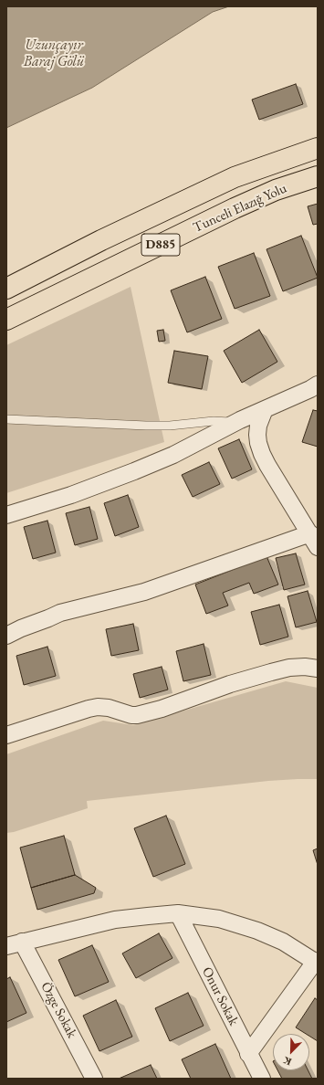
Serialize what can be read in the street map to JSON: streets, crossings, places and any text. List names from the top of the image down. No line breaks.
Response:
{"streets":{"main road":["Tunceli Elazığ Yolu","D885"],"street":["Onur Sokak","Özge Sokak"]},"water":["Uzunçayır Baraj Gölü"],"north":"bottom left"}
